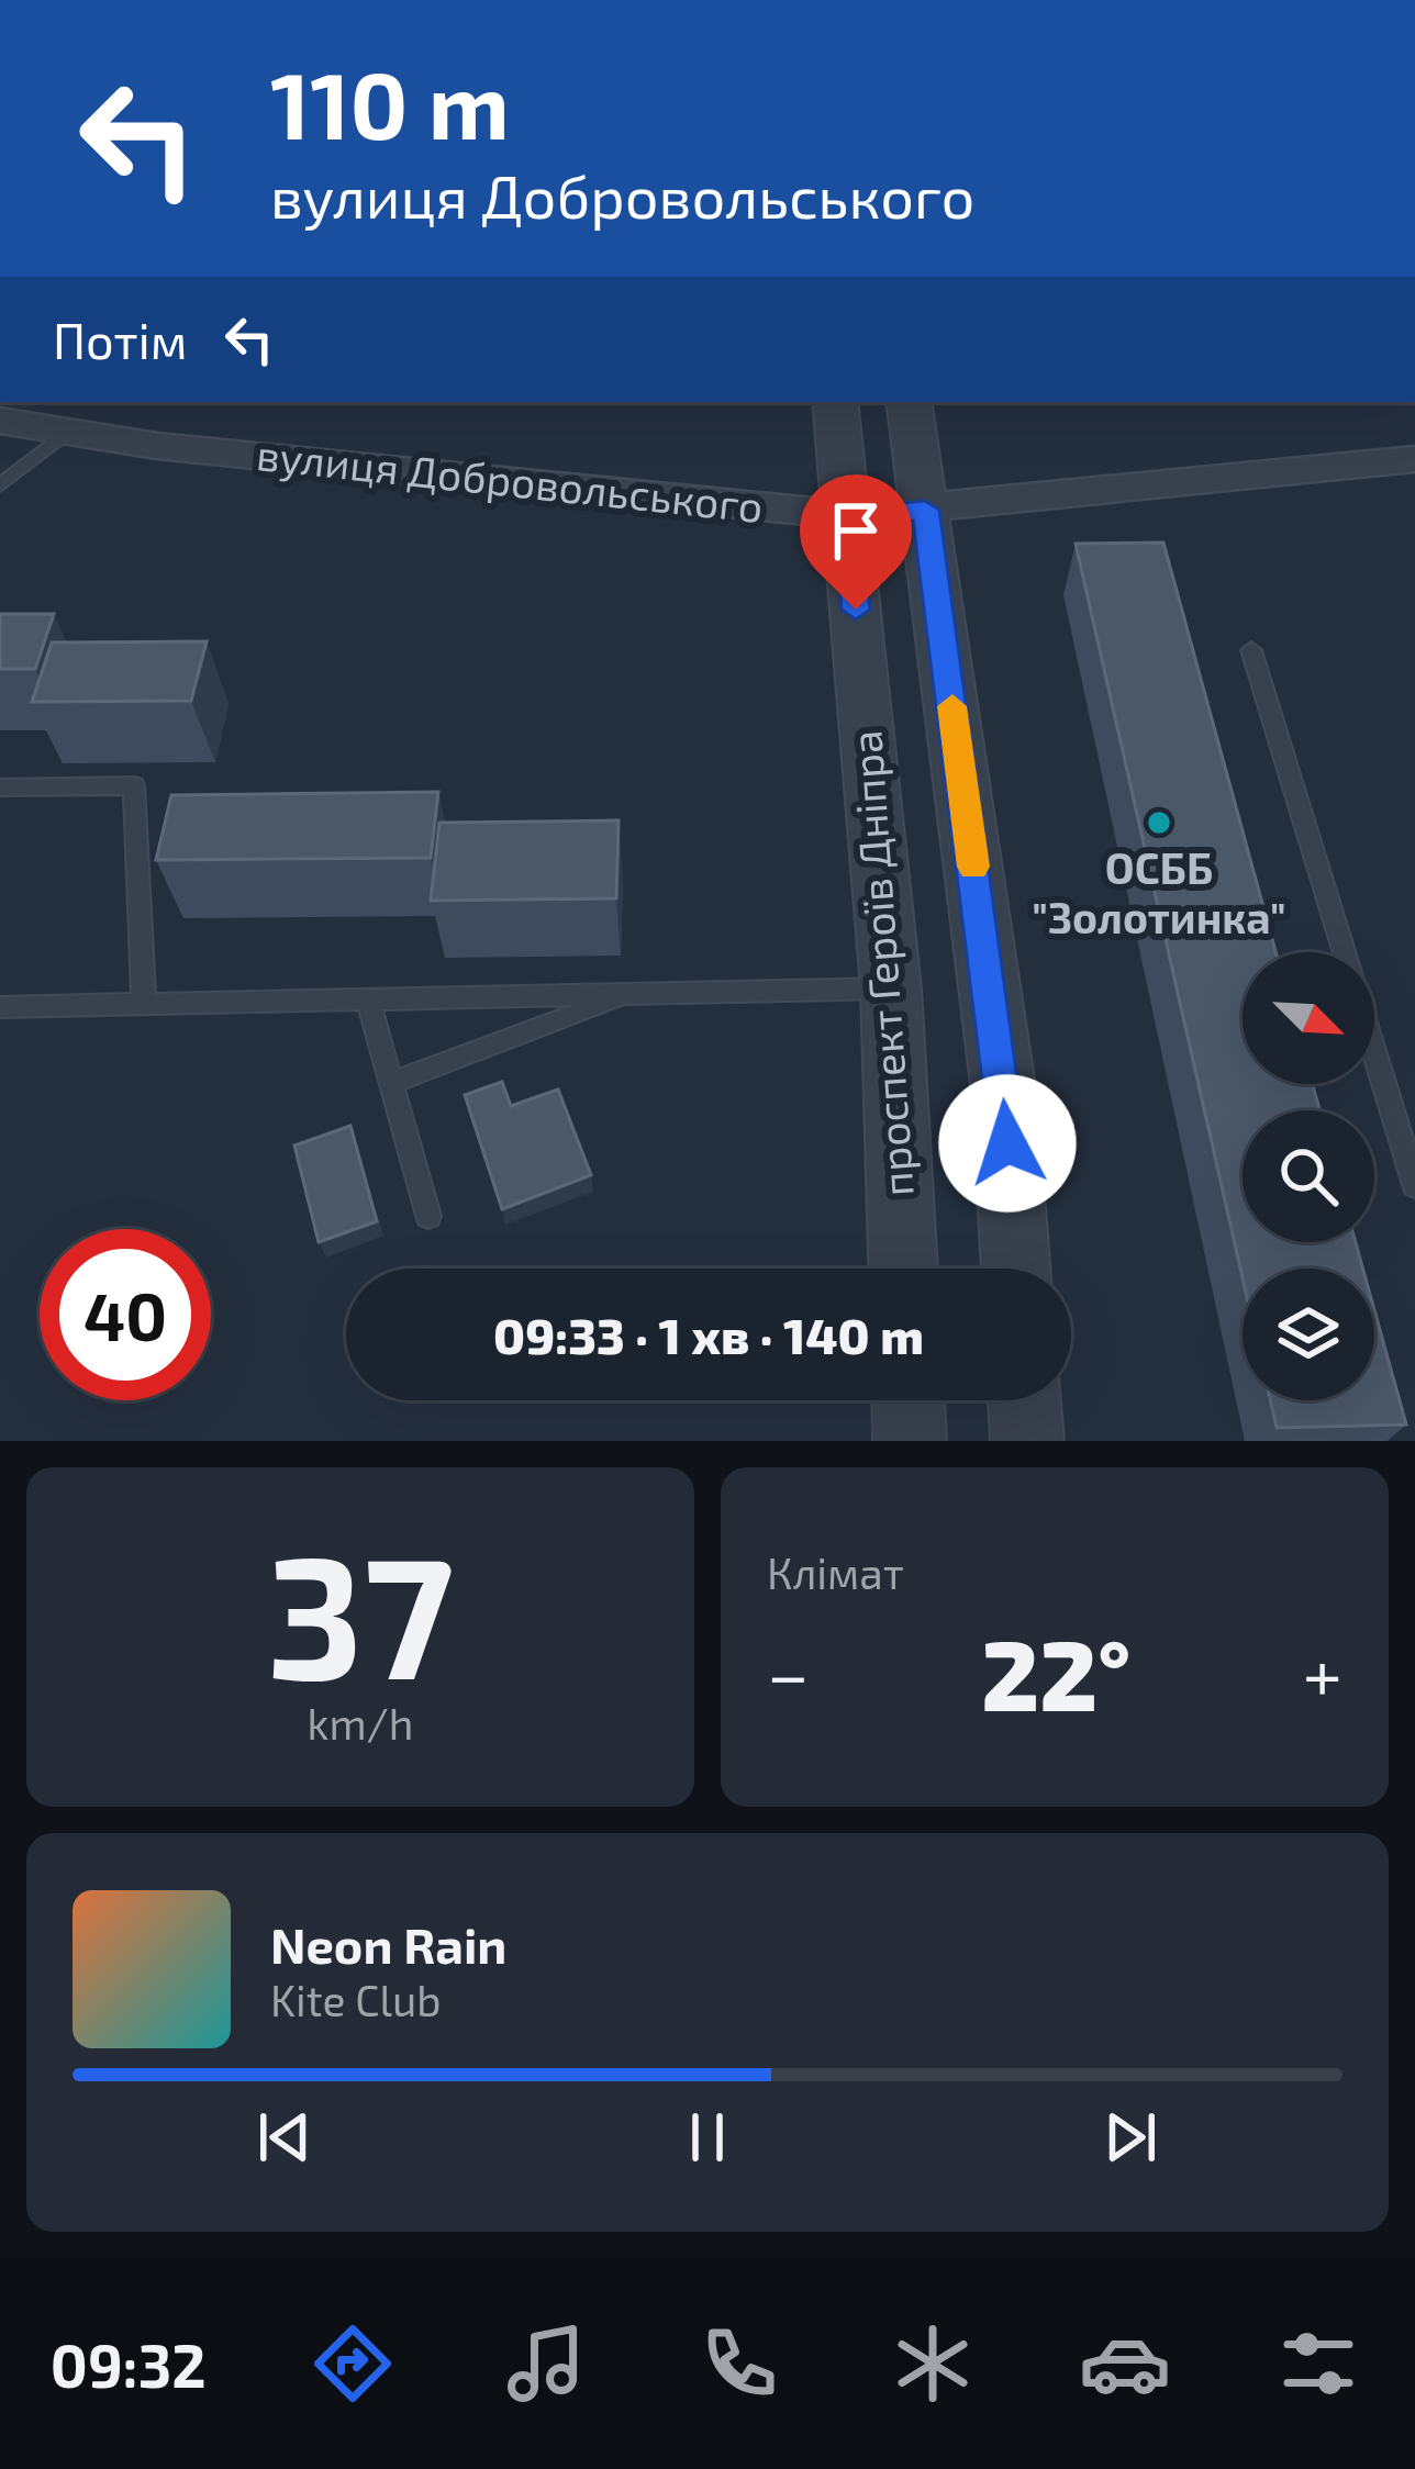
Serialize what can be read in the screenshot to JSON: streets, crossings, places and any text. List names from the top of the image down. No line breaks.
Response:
{"streets":{"street":["вулиця Добровольського","проспект Героїв Дніпра"]},"crossings":[["вулиця Добровольського","проспект Героїв Дніпра"]],"places":["ОСББ \"Золотинка\""],"north":"bottom right","page":{"turn":["110 m","вулиця Добровольського"],"then":"Потім","limit":"40","trip":"09:33 · 1 хв · 140 m","tile":[["37","km/h"],"Клімат"],"heat":["−","22°","+"],"song":["Neon Rain","Kite Club"],"tabs":"09:32"}}
